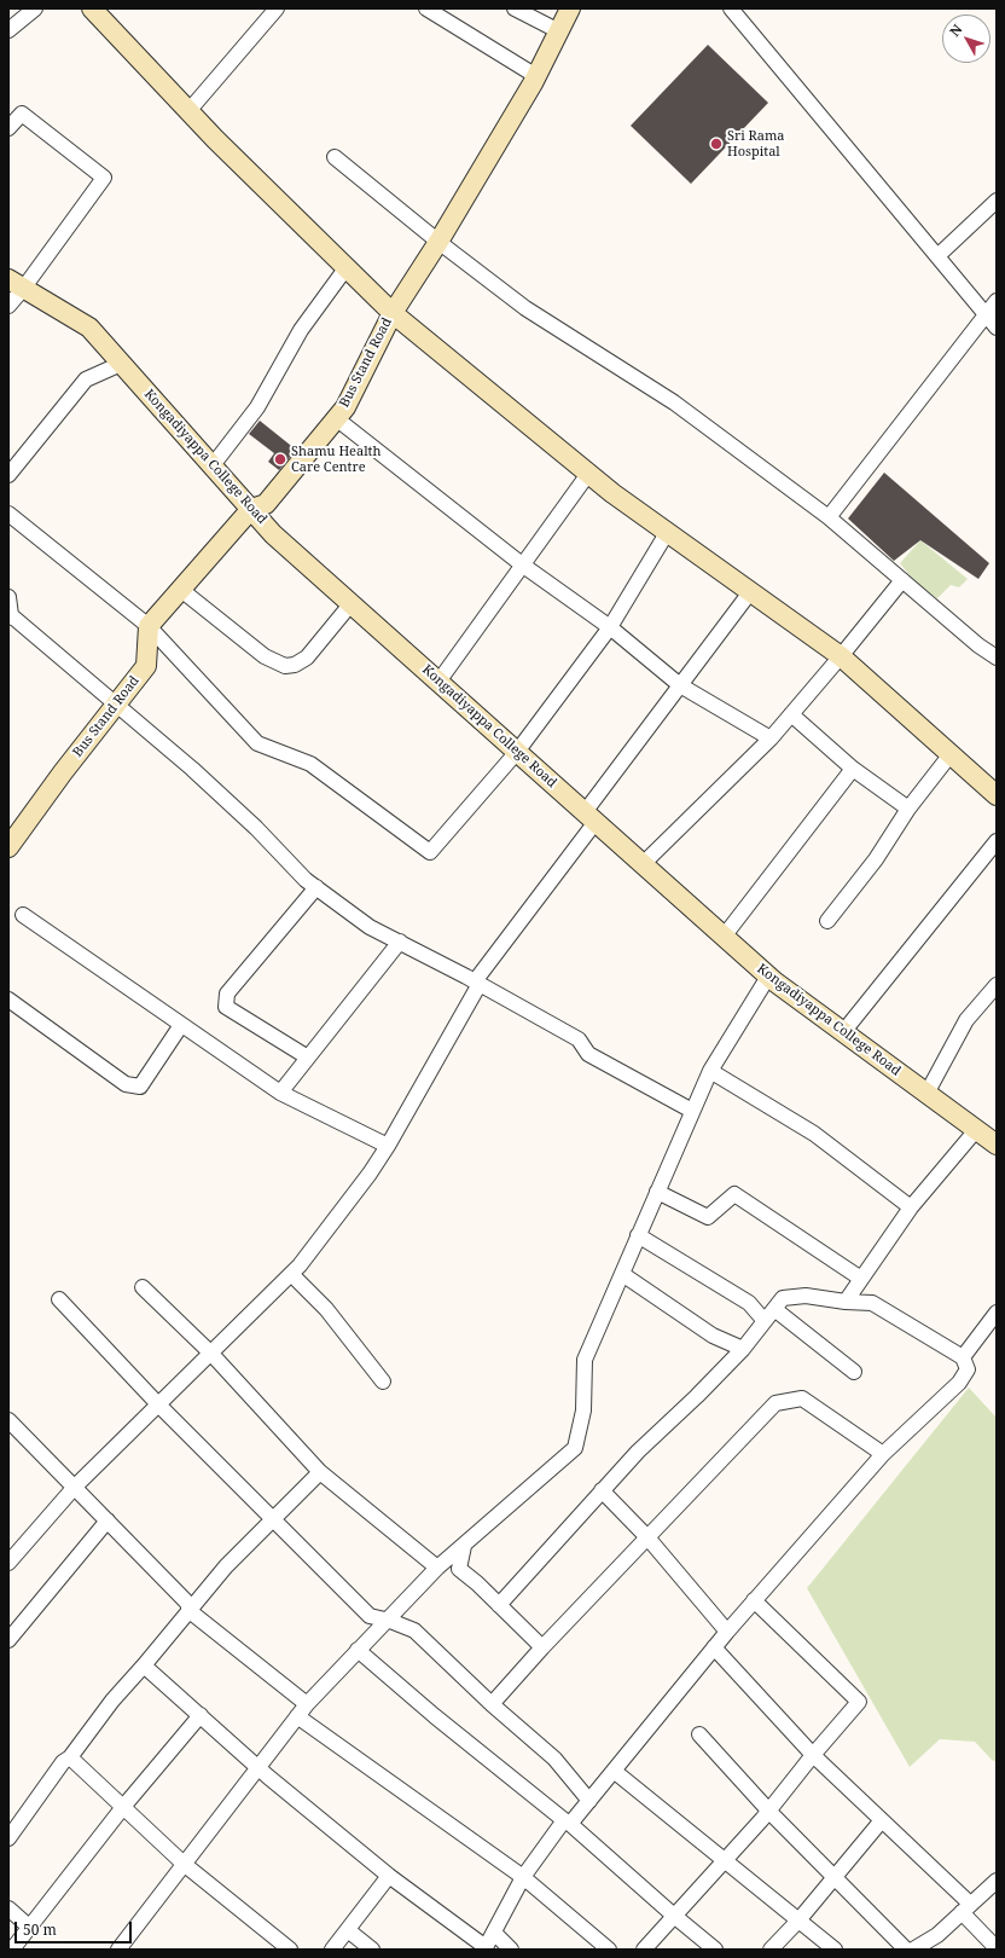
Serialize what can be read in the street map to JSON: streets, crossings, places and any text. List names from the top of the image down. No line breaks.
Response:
{"streets":{"street":["Bus Stand Road","Kongadiyappa College Road"]},"crossings":[["Bus Stand Road","Kongadiyappa College Road"]],"places":["Sri Rama Hospital","Shamu Health Care Centre"],"scale_bar":"50 m","north":"top left"}
